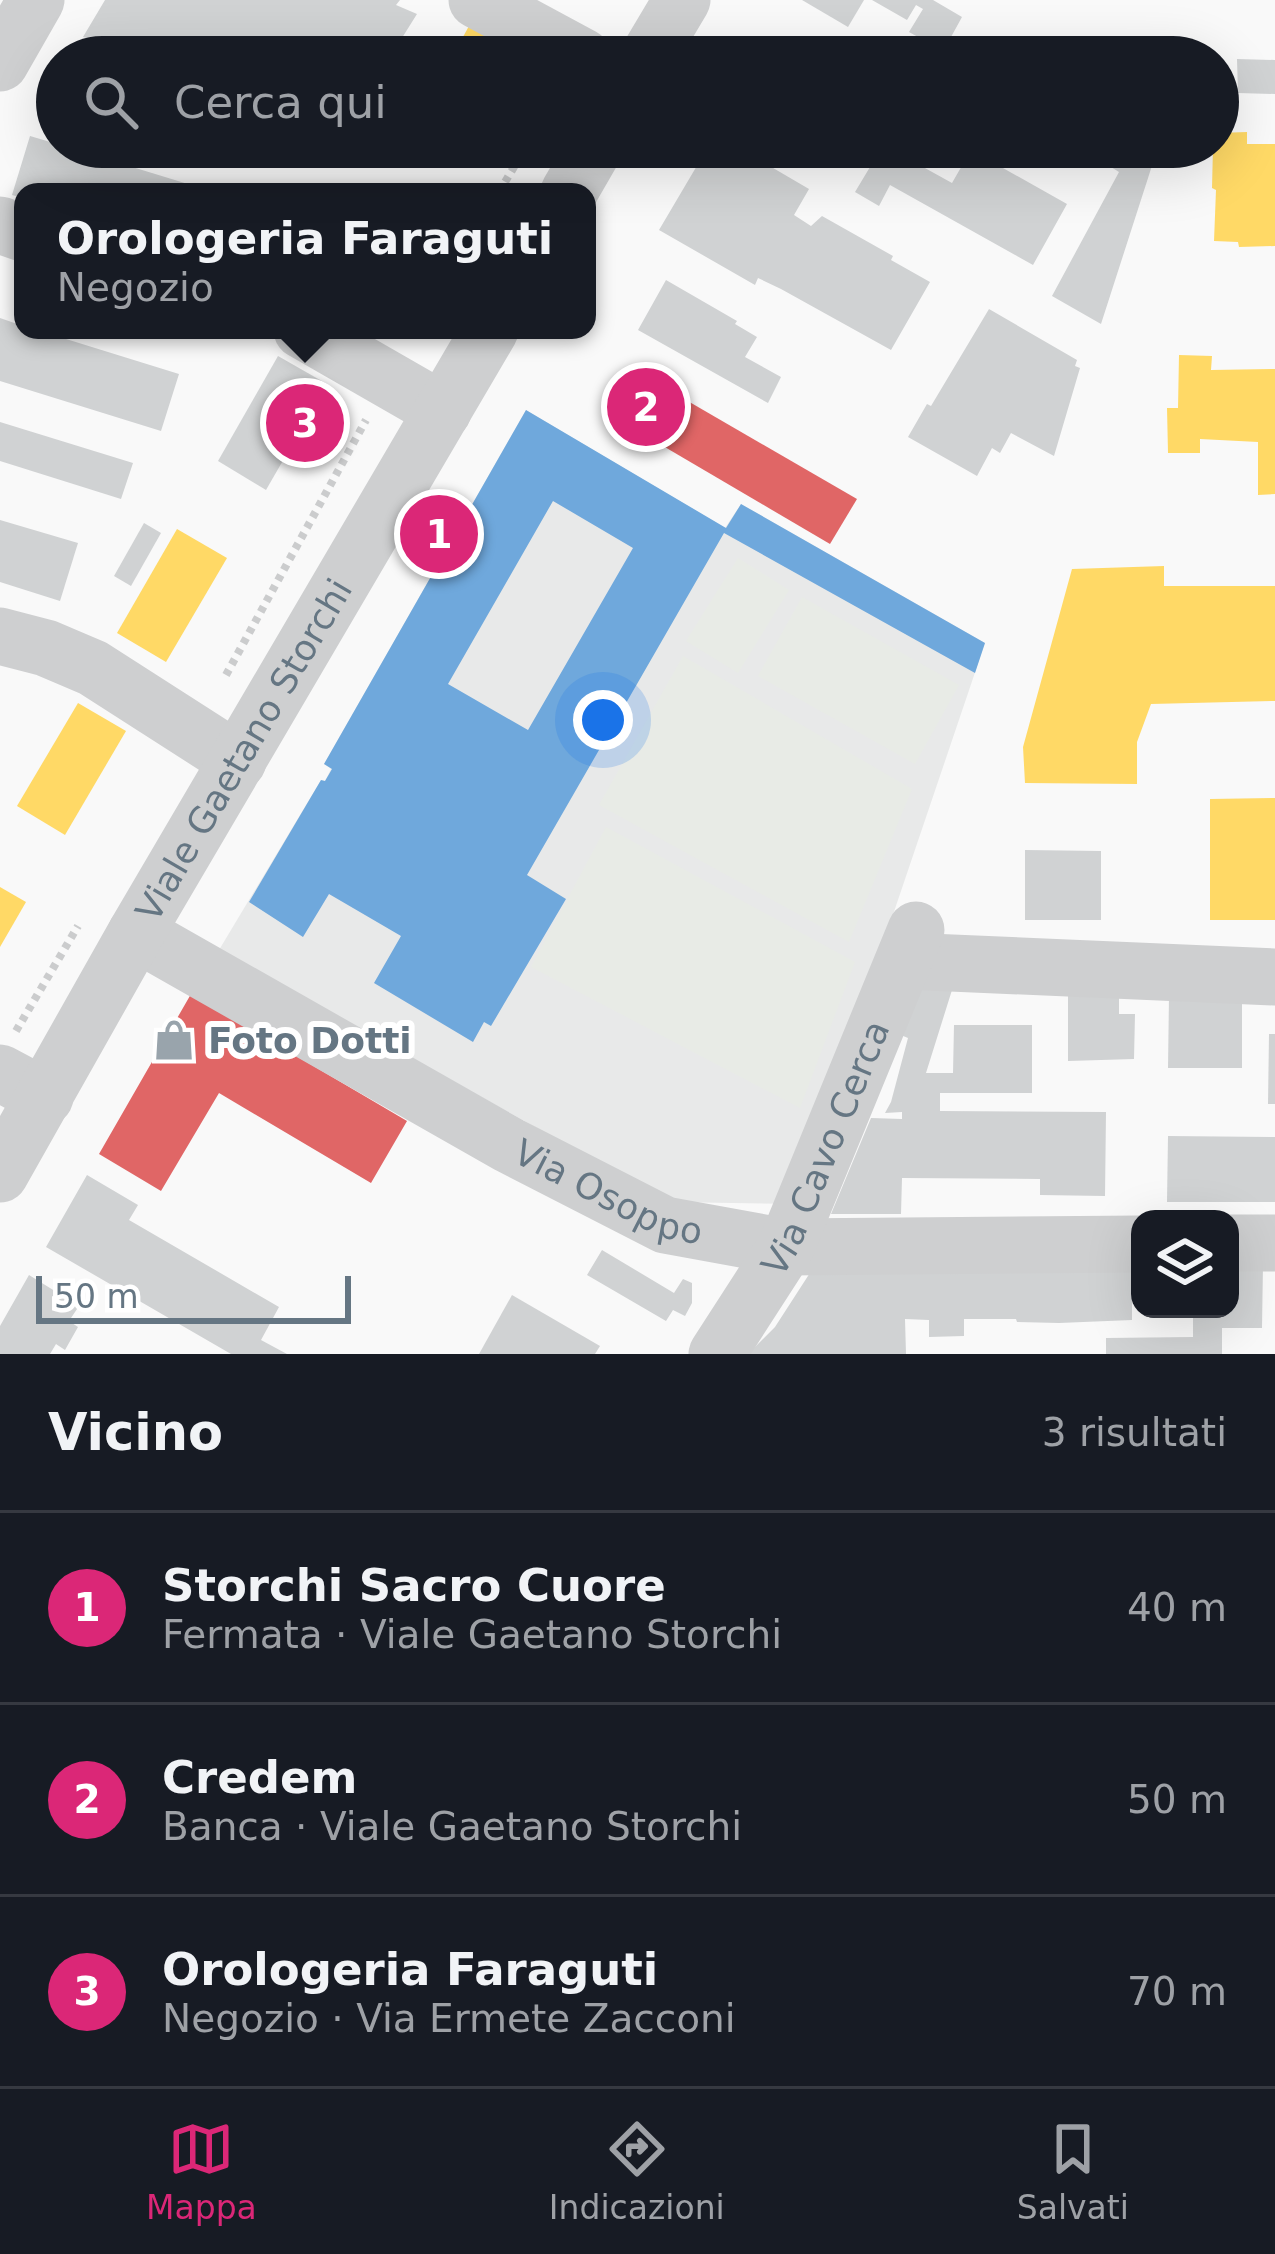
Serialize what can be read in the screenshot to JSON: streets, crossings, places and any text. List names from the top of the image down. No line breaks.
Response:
{"streets":{"street":["Viale Gaetano Storchi","Via Cavo Cerca","Via Osoppo"]},"crossings":[["Viale Gaetano Storchi","Via Osoppo"],["Via Cavo Cerca","Via Osoppo"]],"places":{"shop":["Foto Dotti"]},"scale_bar":"50 m","page":{"search":"Cerca qui","popup":["Orologeria Faraguti","Negozio"],"pins":["2","3","1"],"scale":"50 m","heading":["Vicino","3 risultati"],"list":[{"mark":"1","name":"Storchi Sacro Cuore","note":"Fermata · Viale Gaetano Storchi","value":"40 m"},{"mark":"2","name":"Credem","note":"Banca · Viale Gaetano Storchi","value":"50 m"},{"mark":"3","name":"Orologeria Faraguti","note":"Negozio · Via Ermete Zacconi","value":"70 m"}],"nav":["Mappa","Indicazioni","Salvati"]}}
